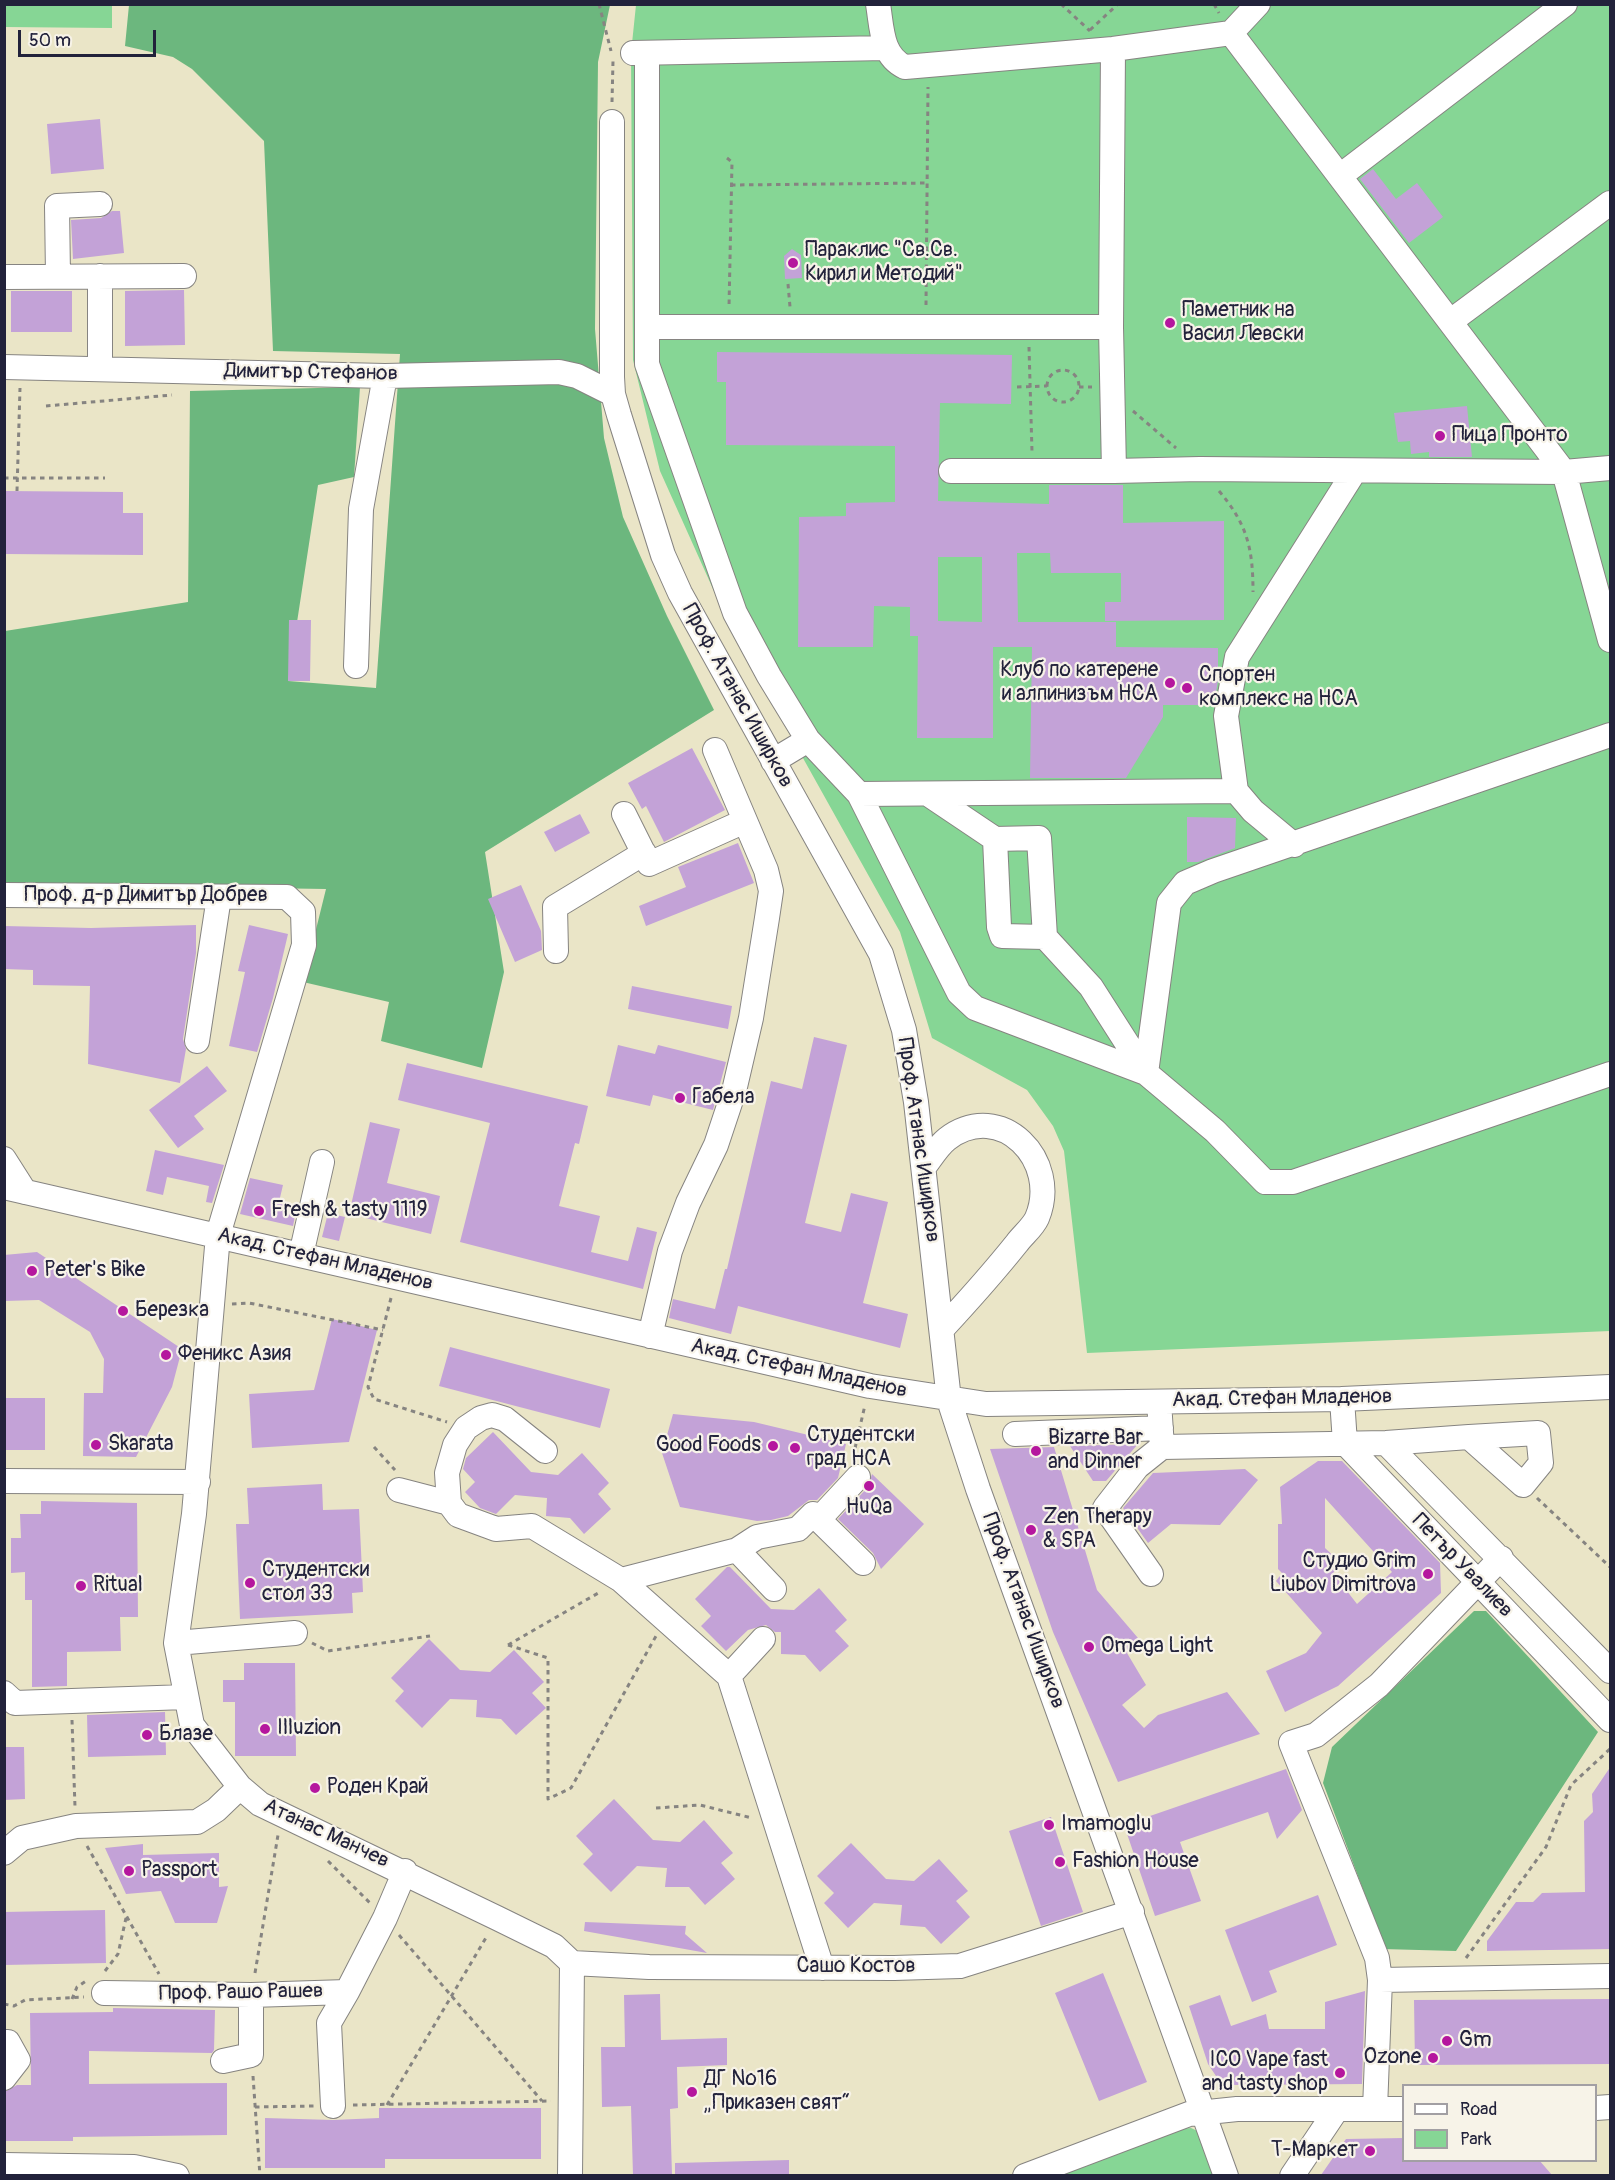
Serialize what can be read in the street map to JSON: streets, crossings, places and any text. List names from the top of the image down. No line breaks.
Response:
{"streets":{"street":["Димитър Стефанов","Проф. Атанас Иширков","Проф. д-р Димитър Добрев","Акад. Стефан Младенов","Петър Увалиев","Атанас Манчев","Сашо Костов","Проф. Рашо Рашев"]},"crossings":[["Димитър Стефанов","Проф. Атанас Иширков"],["Проф. Атанас Иширков","Акад. Стефан Младенов"],["Проф. Атанас Иширков","Сашо Костов"],["Проф. д-р Димитър Добрев","Атанас Манчев"],["Акад. Стефан Младенов","Атанас Манчев"],["Атанас Манчев","Сашо Костов"],["Атанас Манчев","Проф. Рашо Рашев"]],"places":["Параклис \"Св.Св. Кирил и Методий\"","Паметник на Васил Левски","Пица Пронто","Клуб по катерене и алпинизъм НСА","Спортен комплекс на НСА","Габела","Fresh & tasty 1119","Peter's Bike","Березка","Феникс Азия","Skarata","Good Foods","Студентски град НСА","Bizarre Bar and Dinner","HuQa","Zen Therapy & SPA","Студио Grim Liubov Dimitrova","Студентски стол 33","Ritual","Omega Light","Illuzion","Блазе","Роден Край","Imamoglu","Fashion House","Passport","Gm","Ozone","ICO Vape fast and tasty shop","ДГ №16 „Приказен свят“","Т-Маркет"],"legend":["Road","Park"],"scale_bar":"50 m"}
